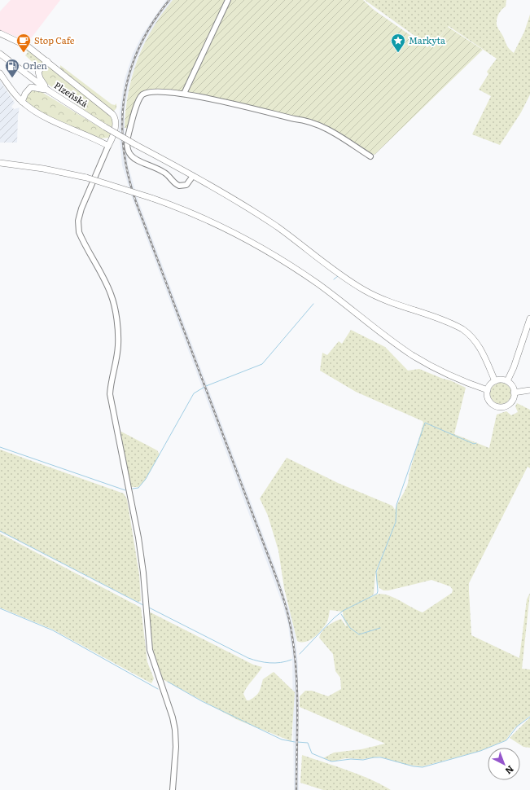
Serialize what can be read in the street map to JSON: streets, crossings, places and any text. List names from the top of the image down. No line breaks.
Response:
{"streets":{"main road":["Plzeňská"]},"places":{"cafe":["Stop Cafe"],"place":["Markyta"],"fuel station":["Orlen"]},"north":"bottom right"}
